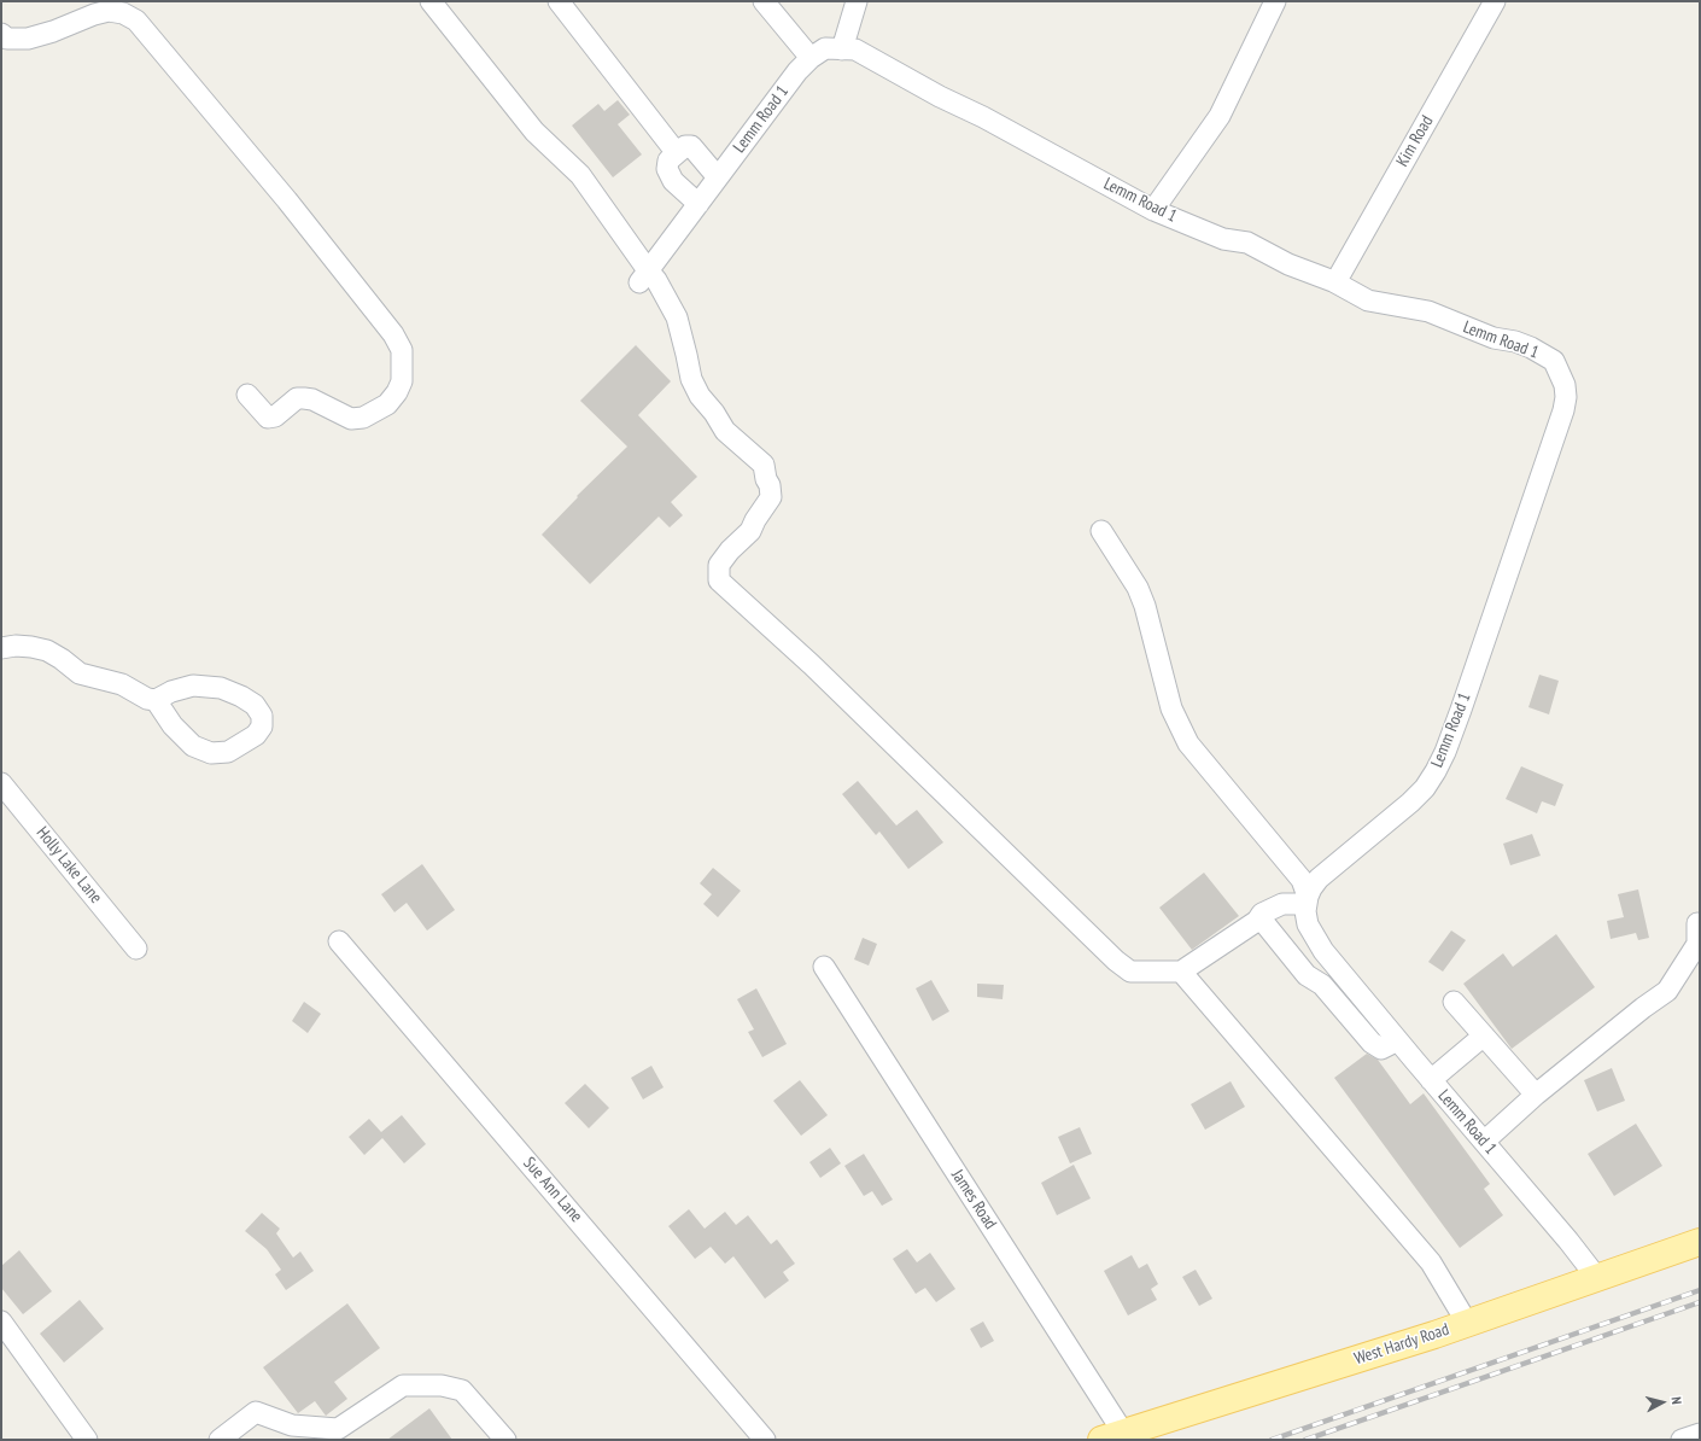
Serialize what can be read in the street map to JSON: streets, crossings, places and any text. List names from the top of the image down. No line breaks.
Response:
{"streets":{"main road":["West Hardy Road"],"street":["Lemm Road 1","Kim Road","Holly Lake Lane","Sue Ann Lane","James Road"]},"crossings":[["Lemm Road 1","Kim Road"],["Lemm Road 1","West Hardy Road"],["James Road","West Hardy Road"]],"north":"right"}
